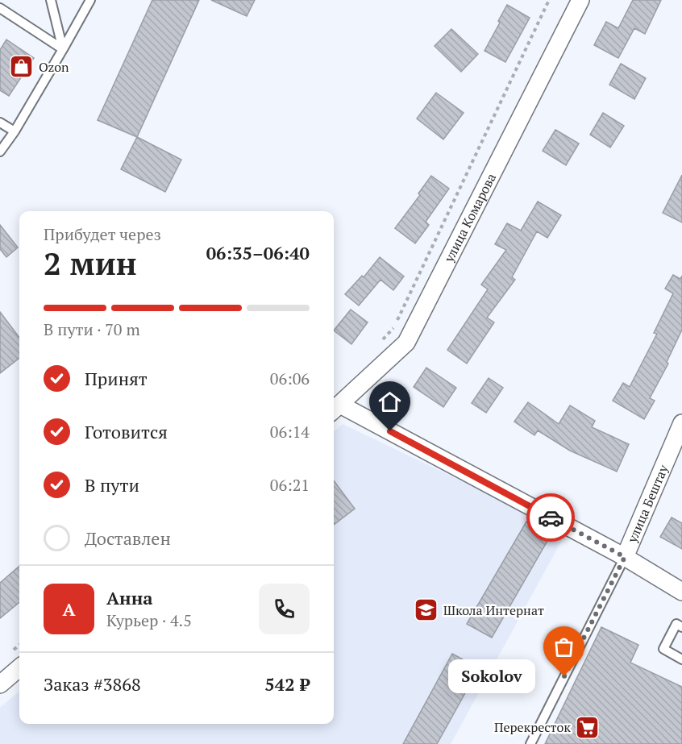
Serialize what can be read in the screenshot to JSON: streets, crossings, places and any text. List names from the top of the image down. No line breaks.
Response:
{"streets":{"street":["улица Комарова","улица Бештау"]},"places":{"shop":["Ozon"],"school or university":["Школа Интернат"],"other":["Sokolov"],"supermarket":["Перекресток"]},"page":{"heading":["2 мин","Прибудет через","06:35–06:40"],"panel":["Анна","Курьер · 4.5","Заказ #3868","542 ₽"],"bar":"В пути · 70 m","list":[["Принят","06:06"],["Готовится","06:14"],["В пути","06:21"],"Доставлен"],"round":"А","bubble":"Sokolov"}}
